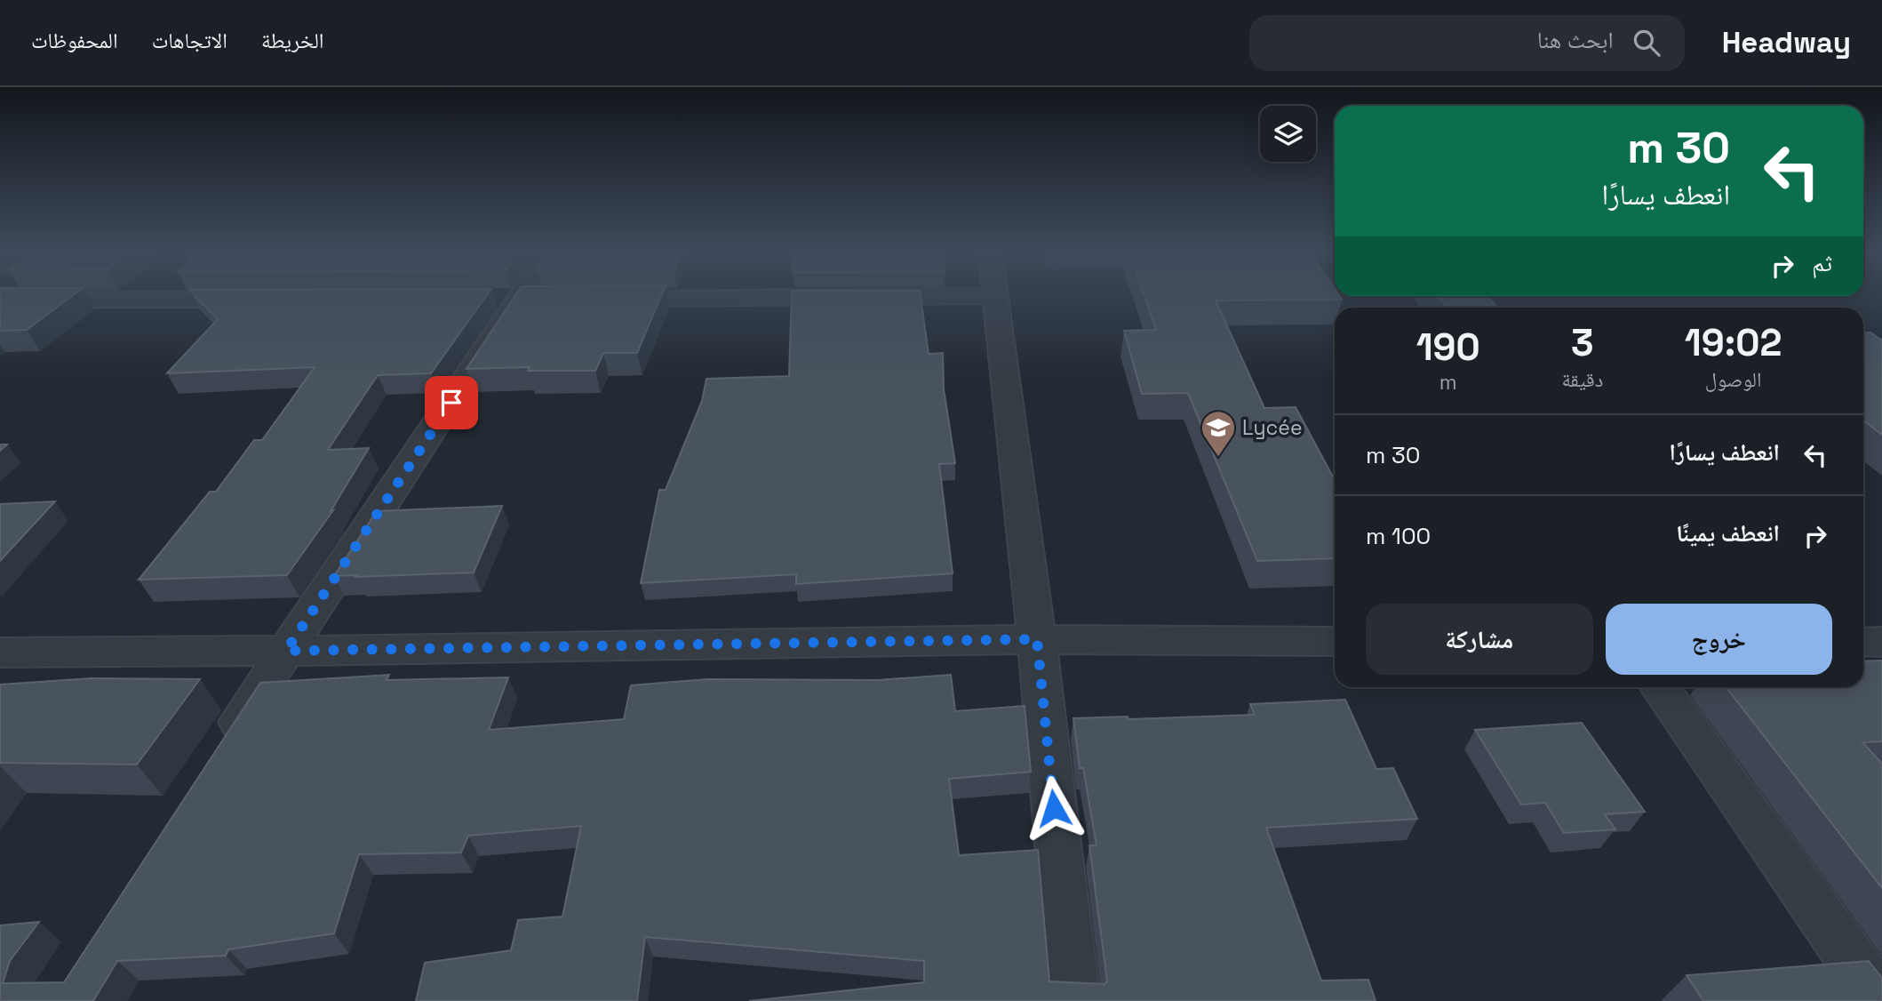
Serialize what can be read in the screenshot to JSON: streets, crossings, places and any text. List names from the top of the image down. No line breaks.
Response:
{"places":{"school or university":["Lycée"]},"page":{"header":"Headway","search":"ابحث هنا","nav":["الخريطة","الاتجاهات","المحفوظات"],"turn":["30 m","انعطف يسارًا"],"then":"ثم","eta":["19:02","الوصول","3","دقيقة","190","m"],"list":[{"name":"انعطف يسارًا","value":"30 m"},{"name":"انعطف يمينًا","value":"100 m"}],"buttons":["خروج","مشاركة"]}}
